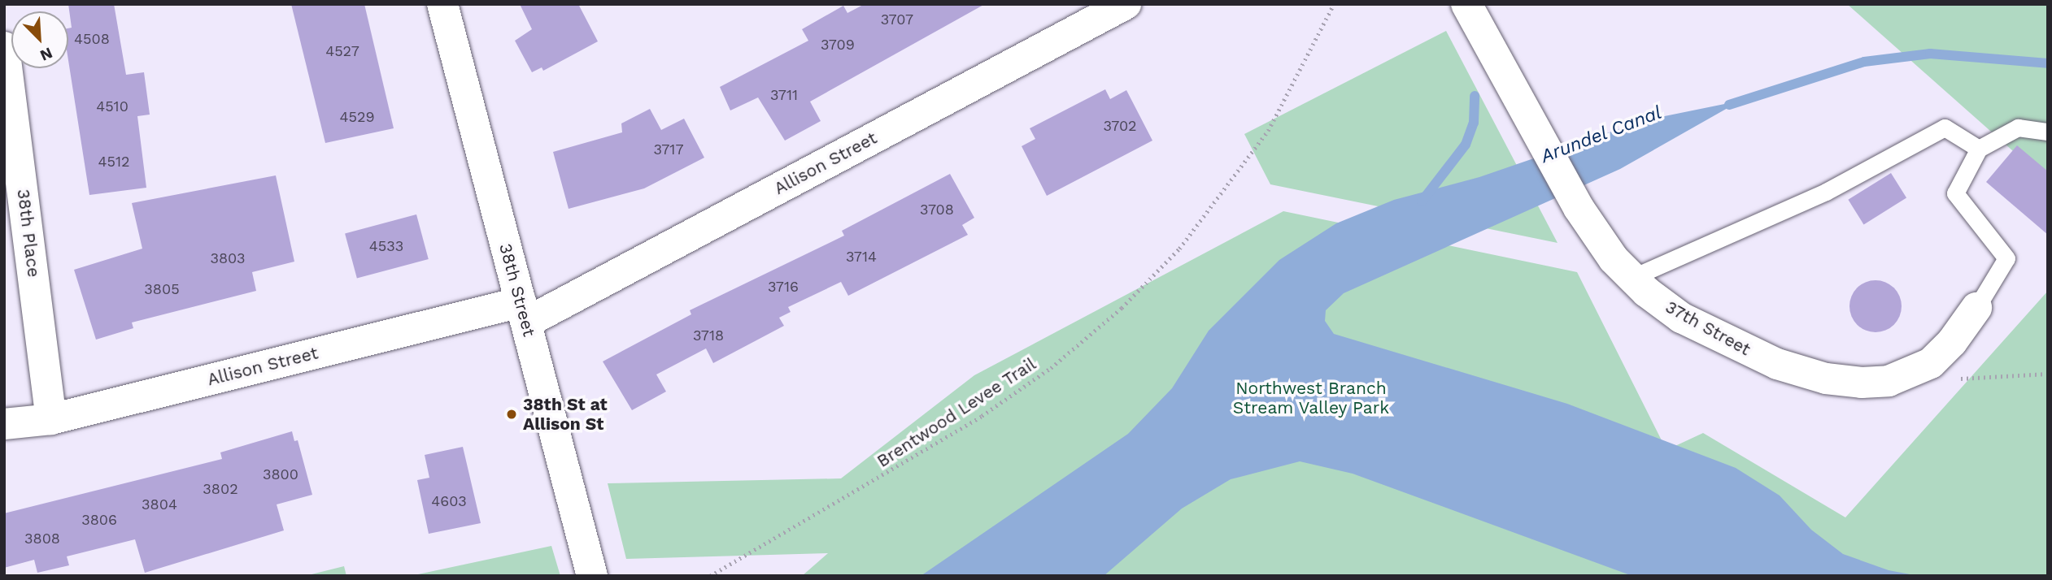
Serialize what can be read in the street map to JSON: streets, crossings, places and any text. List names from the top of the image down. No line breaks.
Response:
{"streets":{"street":["Allison Street","38th Place","38th Street","37th Street"],"path":["Brentwood Levee Trail"]},"crossings":[["Allison Street","38th Place"],["Allison Street","38th Street"]],"water":["Arundel Canal"],"parks":["Northwest Branch Stream Valley Park"],"places":["38th St at Allison St"],"house_numbers":["3707","4508","3709","4527","3711","4510","4529","3702","3717","4512","3708","4533","3714","3803","3716","3805","3718","3800","3802","4603","3804","3806","3808"],"north":"bottom right"}
